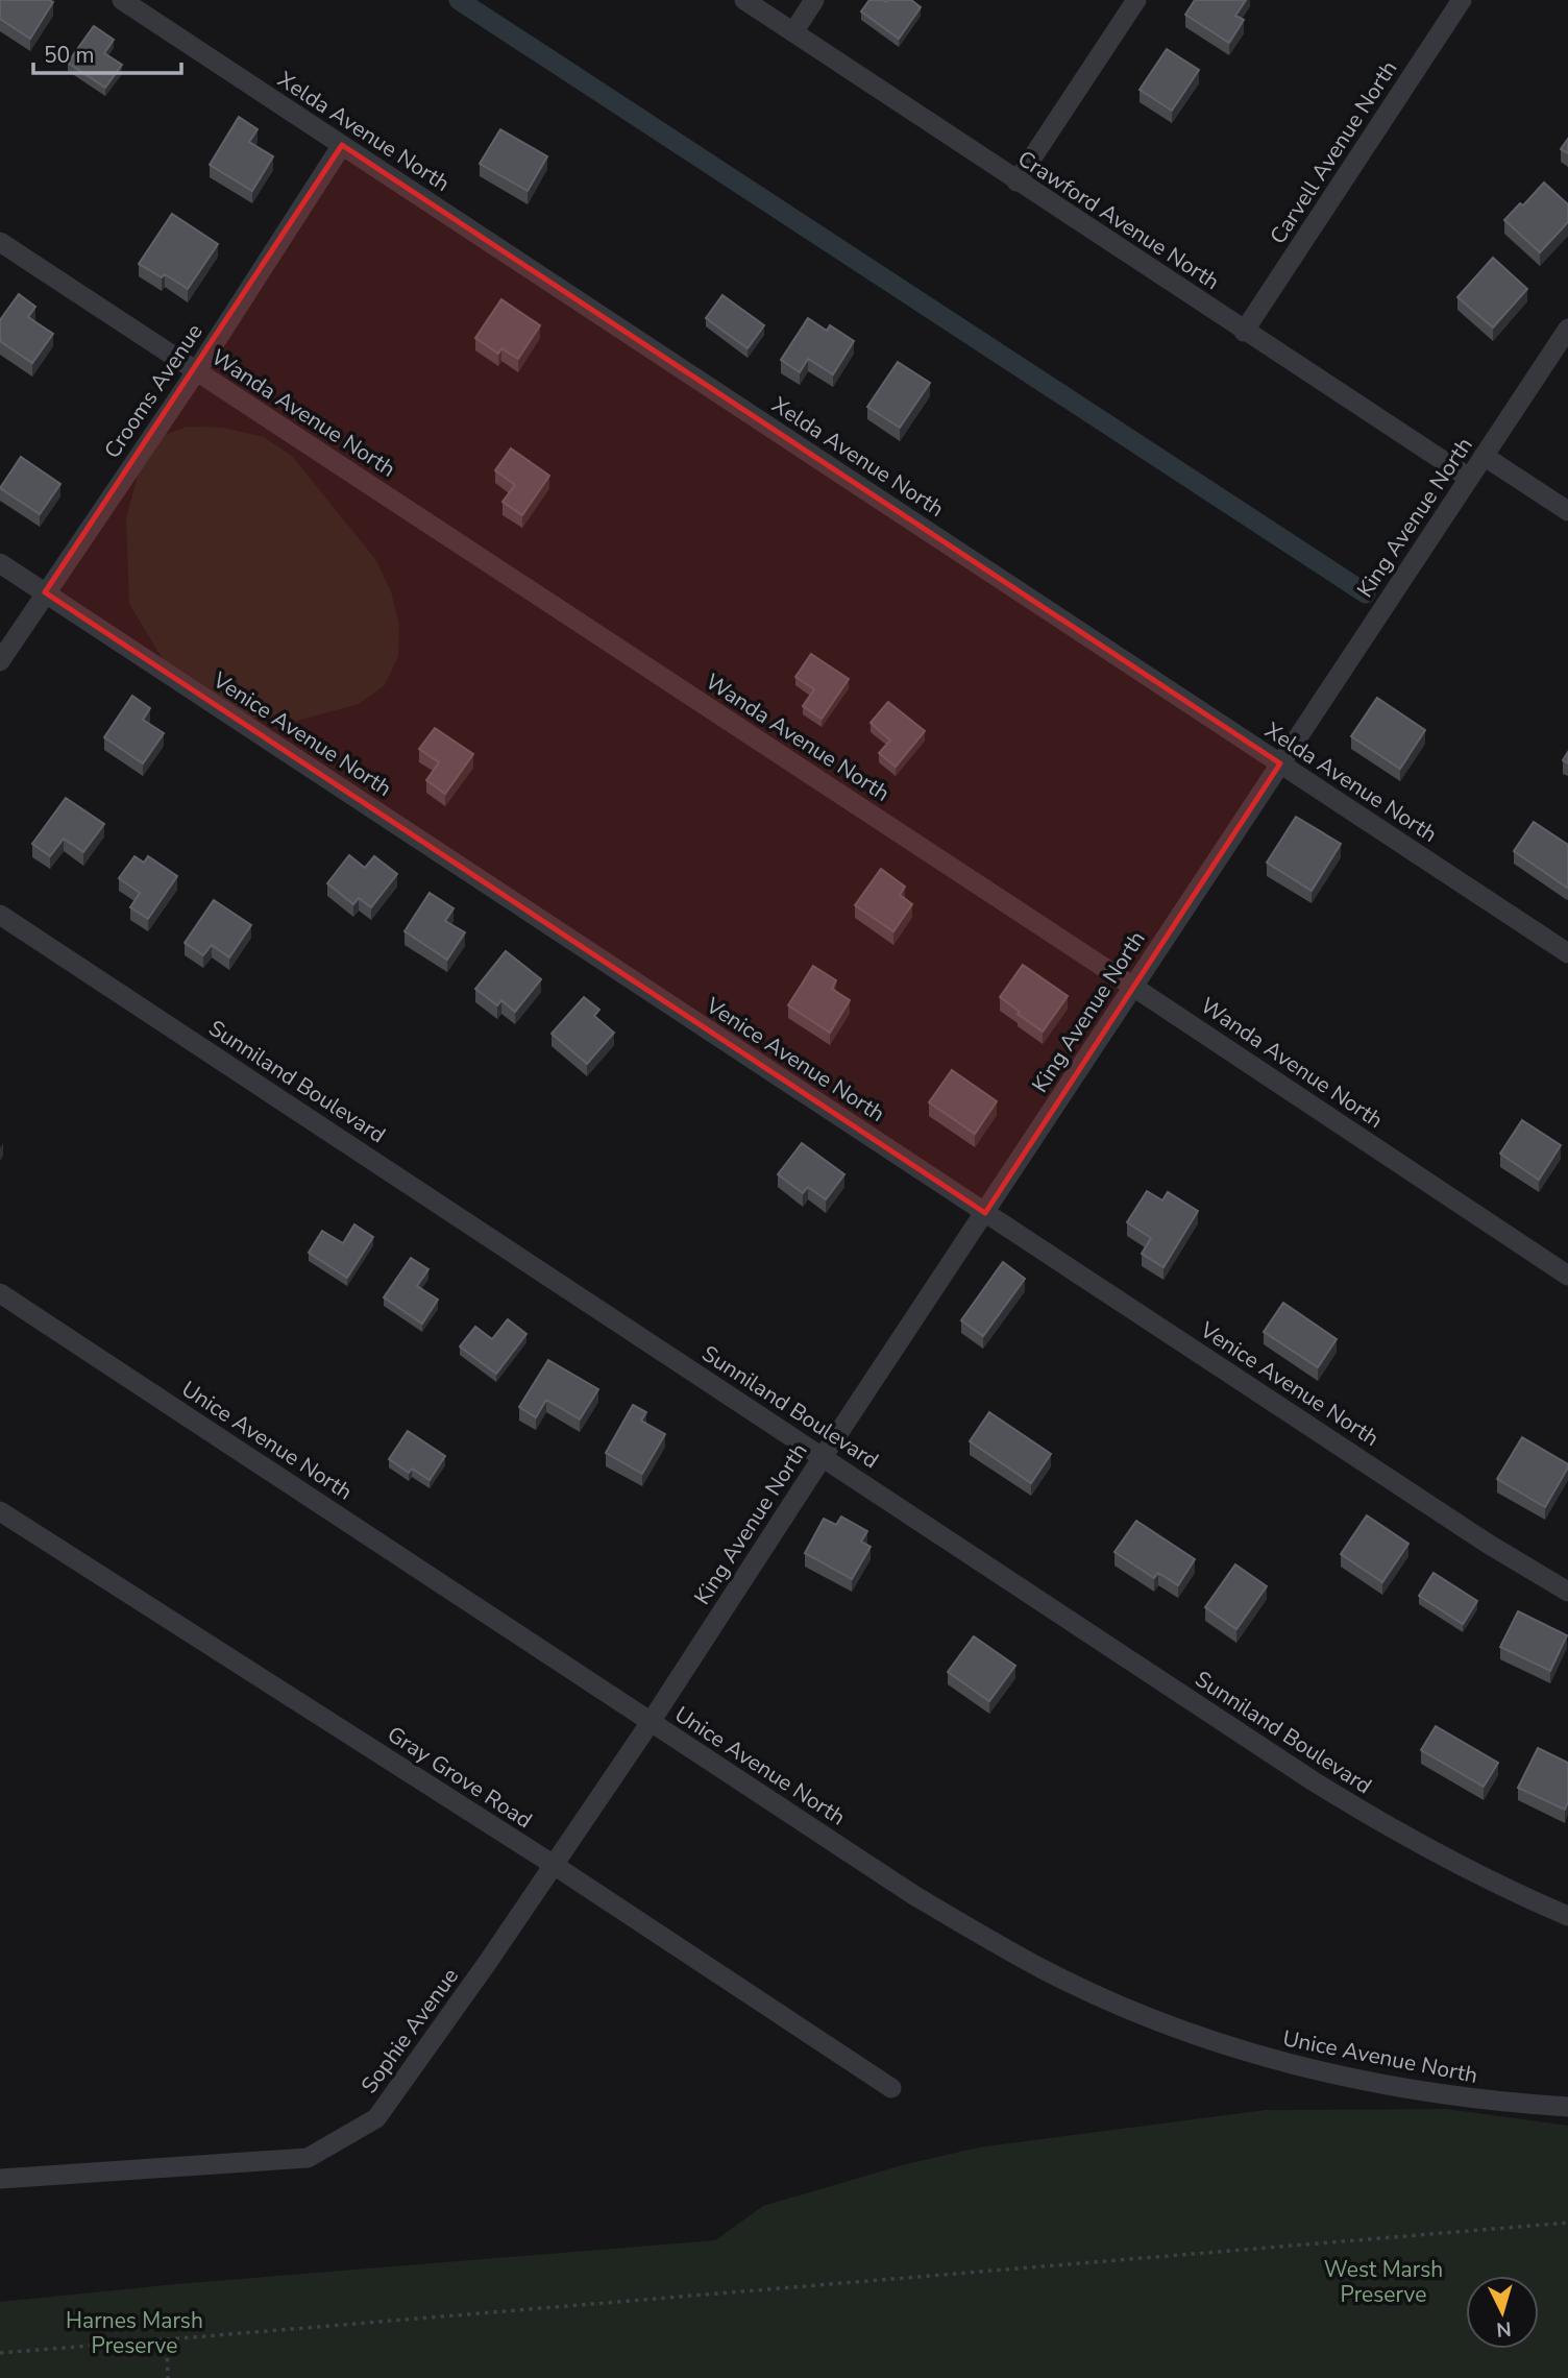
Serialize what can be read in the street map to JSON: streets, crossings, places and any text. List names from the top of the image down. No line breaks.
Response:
{"streets":{"street":["Xelda Avenue North","Carvell Avenue North","Crawford Avenue North","Crooms Avenue","Wanda Avenue North","King Avenue North","Venice Avenue North","Sunniland Boulevard","Unice Avenue North","Gray Grove Road","Sophie Avenue"]},"crossings":[["Xelda Avenue North","Crooms Avenue"],["Xelda Avenue North","King Avenue North"],["Carvell Avenue North","Crawford Avenue North"],["Crawford Avenue North","King Avenue North"],["Crooms Avenue","Wanda Avenue North"],["Crooms Avenue","Venice Avenue North"],["Wanda Avenue North","King Avenue North"],["King Avenue North","Venice Avenue North"],["King Avenue North","Sunniland Boulevard"],["King Avenue North","Unice Avenue North"],["King Avenue North","Sophie Avenue"],["Unice Avenue North","Sophie Avenue"],["Gray Grove Road","Sophie Avenue"]],"parks":["West Marsh Preserve","Harnes Marsh Preserve"],"scale_bar":"50 m","north":"bottom"}
